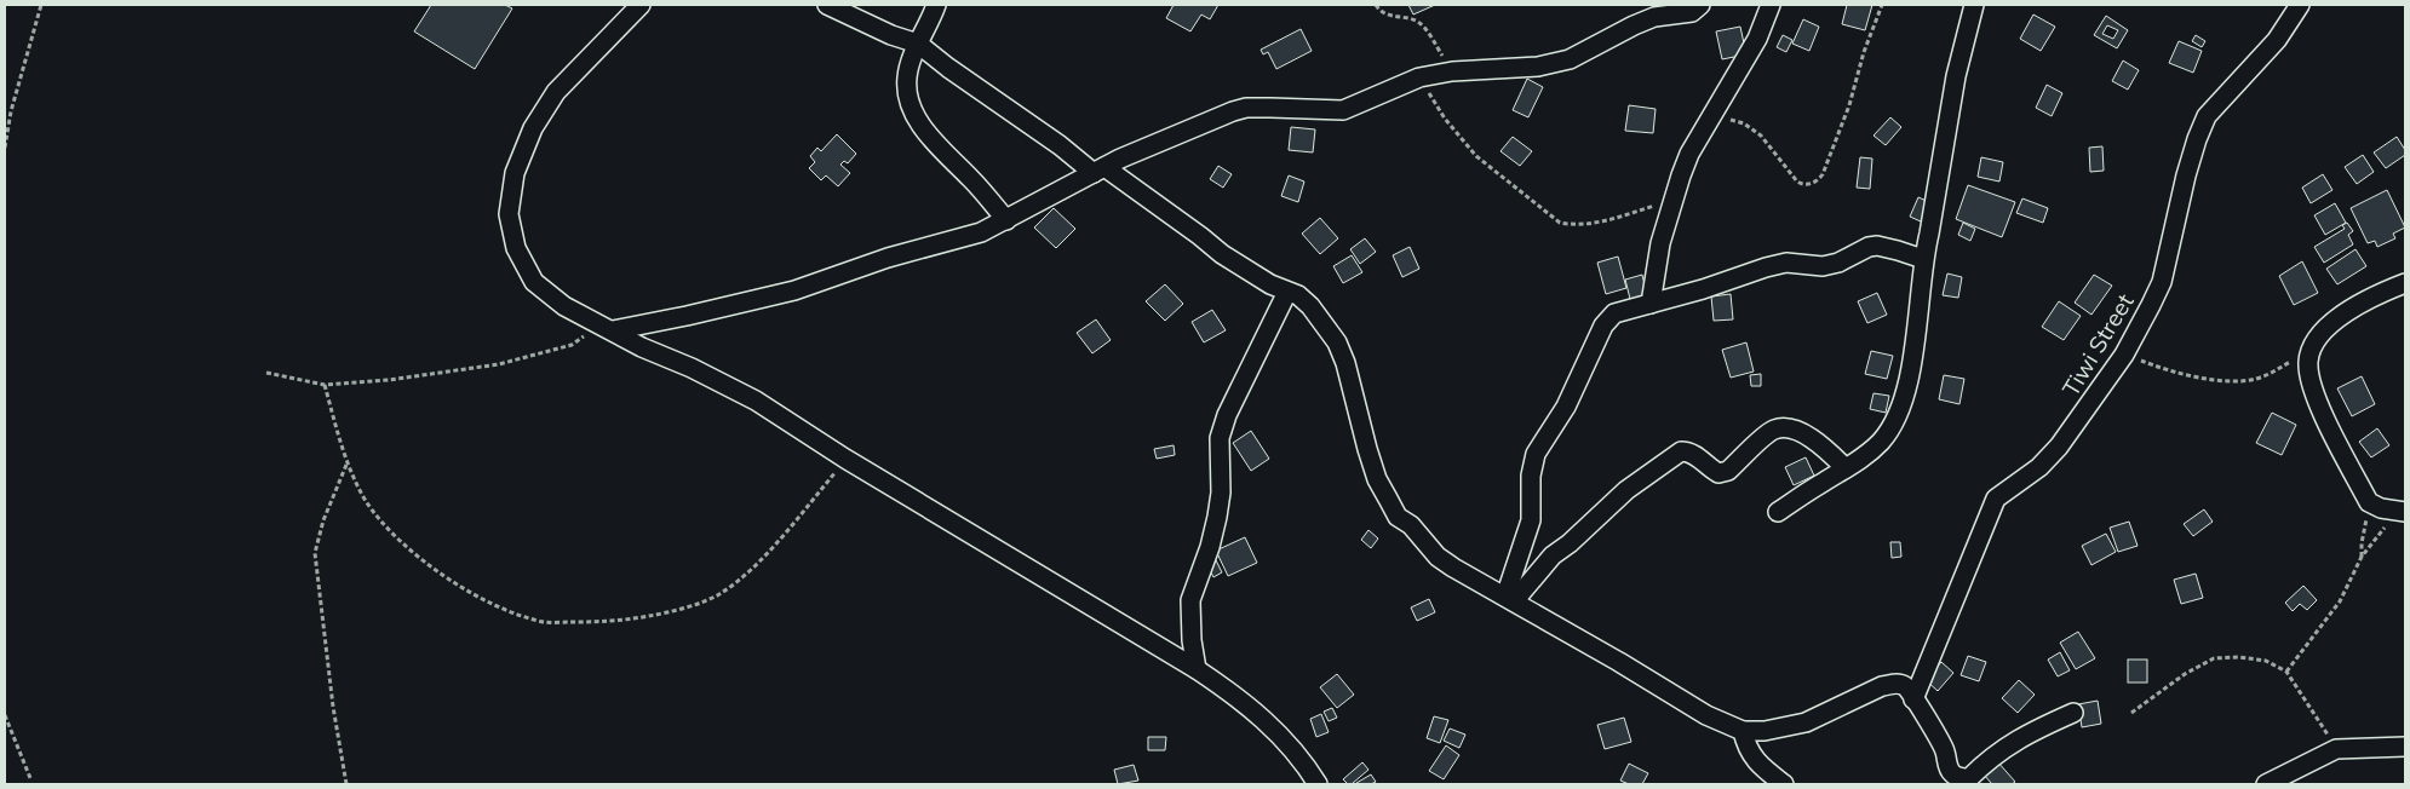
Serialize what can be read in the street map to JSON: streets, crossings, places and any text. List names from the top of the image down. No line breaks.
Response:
{"streets":{"street":["Tiwi Street"]}}
